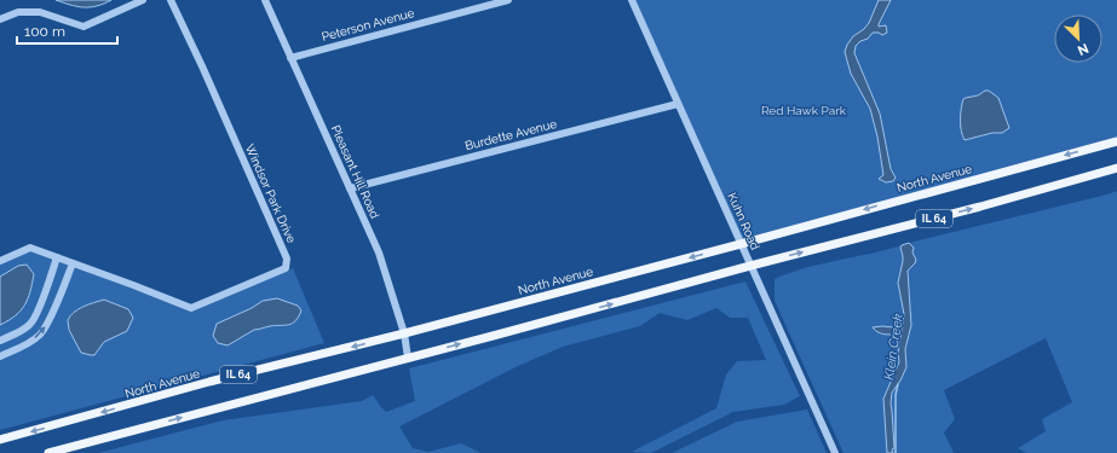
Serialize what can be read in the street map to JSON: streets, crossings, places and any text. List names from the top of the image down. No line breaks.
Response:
{"streets":{"main road":["North Avenue","IL 64"],"street":["Peterson Avenue","Burdette Avenue","Pleasant Hill Road","Windsor Park Drive","Kuhn Road"]},"crossings":[["Peterson Avenue","Pleasant Hill Road"],["Burdette Avenue","Pleasant Hill Road"],["Burdette Avenue","Kuhn Road"],["Pleasant Hill Road","North Avenue"],["Pleasant Hill Road","IL 64"],["North Avenue","Kuhn Road"],["IL 64","Kuhn Road"]],"water":["Klein Creek"],"parks":["Red Hawk Park"],"scale_bar":"100 m","north":"bottom right"}
